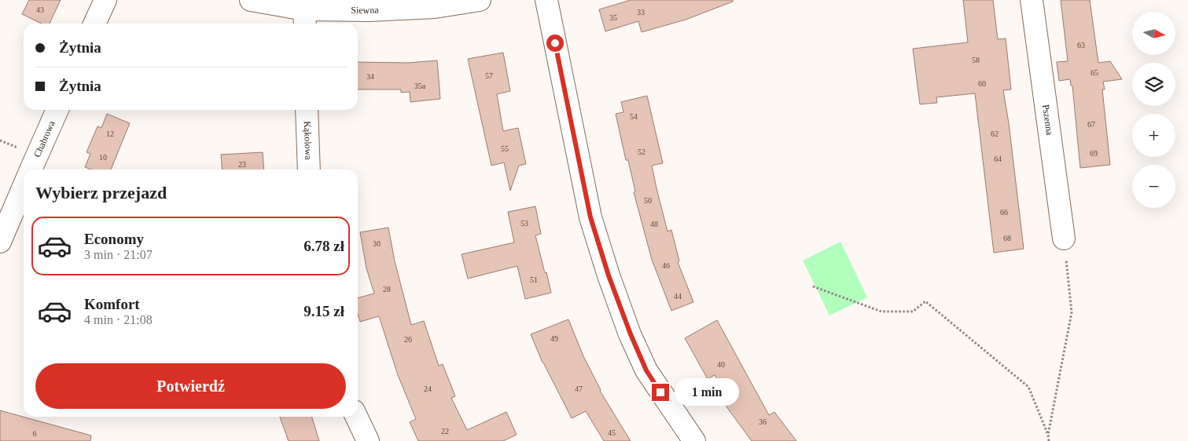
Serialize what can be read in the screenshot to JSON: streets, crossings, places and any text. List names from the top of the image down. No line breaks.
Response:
{"streets":{"street":["Siewna","Pszenna","Chabrowa","Kąkolowa"]},"house_numbers":["43","33","35","63","58","65","57","34","60","35a","54","67","12","62","55","52","69","10","64","23","50","66","53","48","68","30","46","51","28","44","49","26","40","24","47","36","22","45","6"],"north":"right","page":{"map_buttons":["+","−"],"banner":["Żytnia","Żytnia"],"heading":"Wybierz przejazd","list":[{"name":"Economy","note":"3 min · 21:07","value":"6.78 zł"},{"name":"Komfort","note":"4 min · 21:08","value":"9.15 zł"}],"buttons":"Potwierdź","bubble":"1 min"}}
